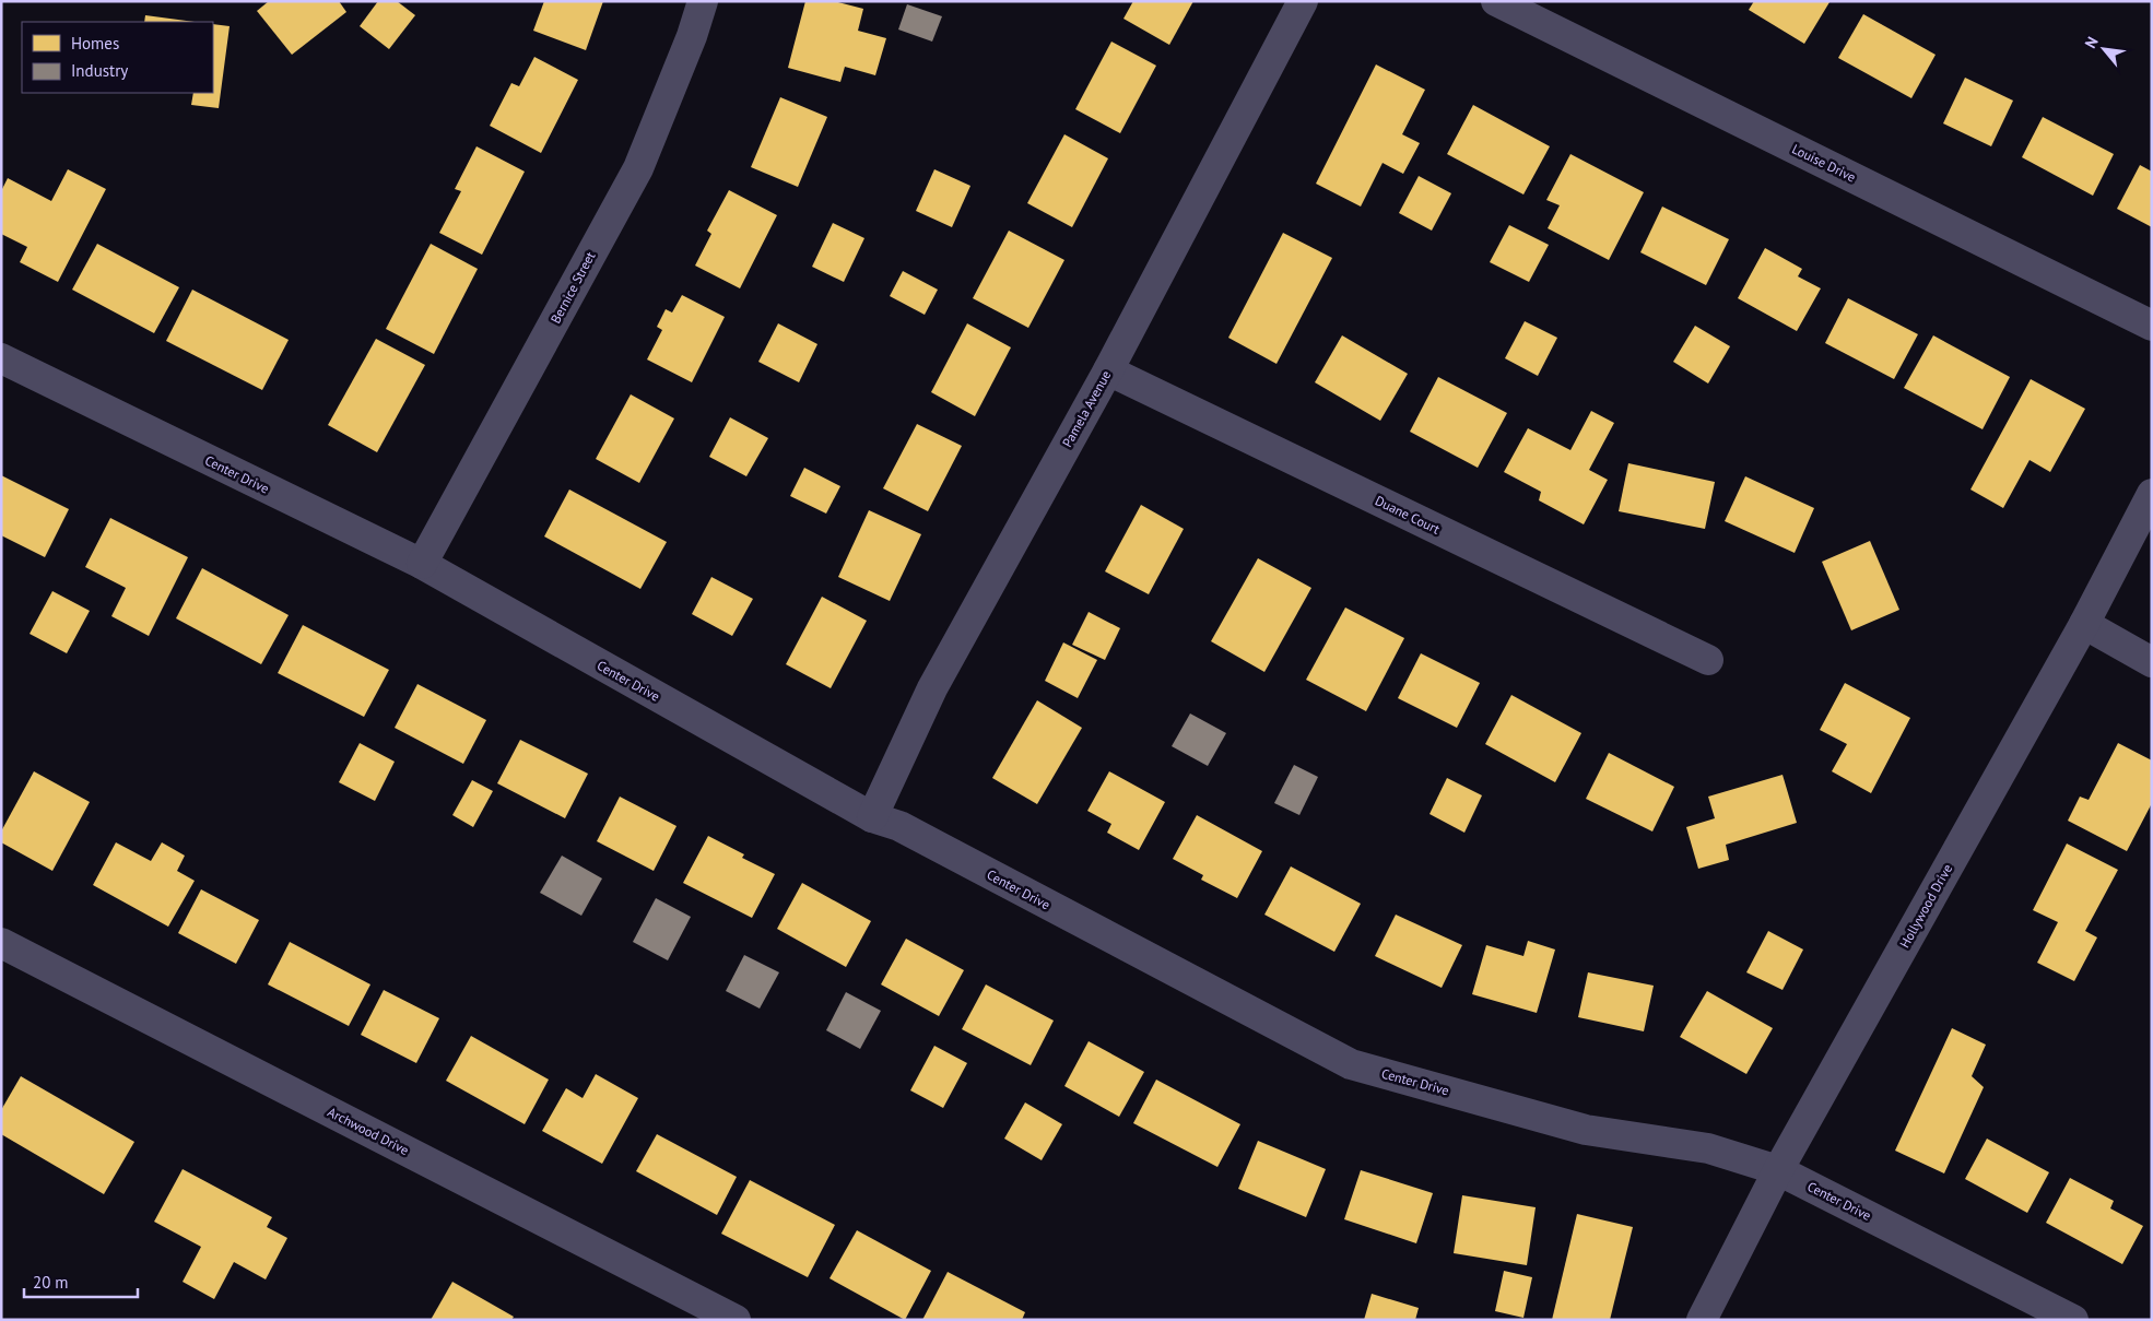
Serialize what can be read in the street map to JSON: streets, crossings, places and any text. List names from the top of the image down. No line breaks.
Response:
{"streets":{"street":["Louise Drive","Bernice Street","Pamela Avenue","Center Drive","Duane Court","Hollywood Drive","Archwood Drive"]},"crossings":[["Bernice Street","Center Drive"],["Pamela Avenue","Center Drive"],["Pamela Avenue","Duane Court"],["Center Drive","Hollywood Drive"]],"legend":["Homes","Industry"],"scale_bar":"20 m","north":"top left"}
